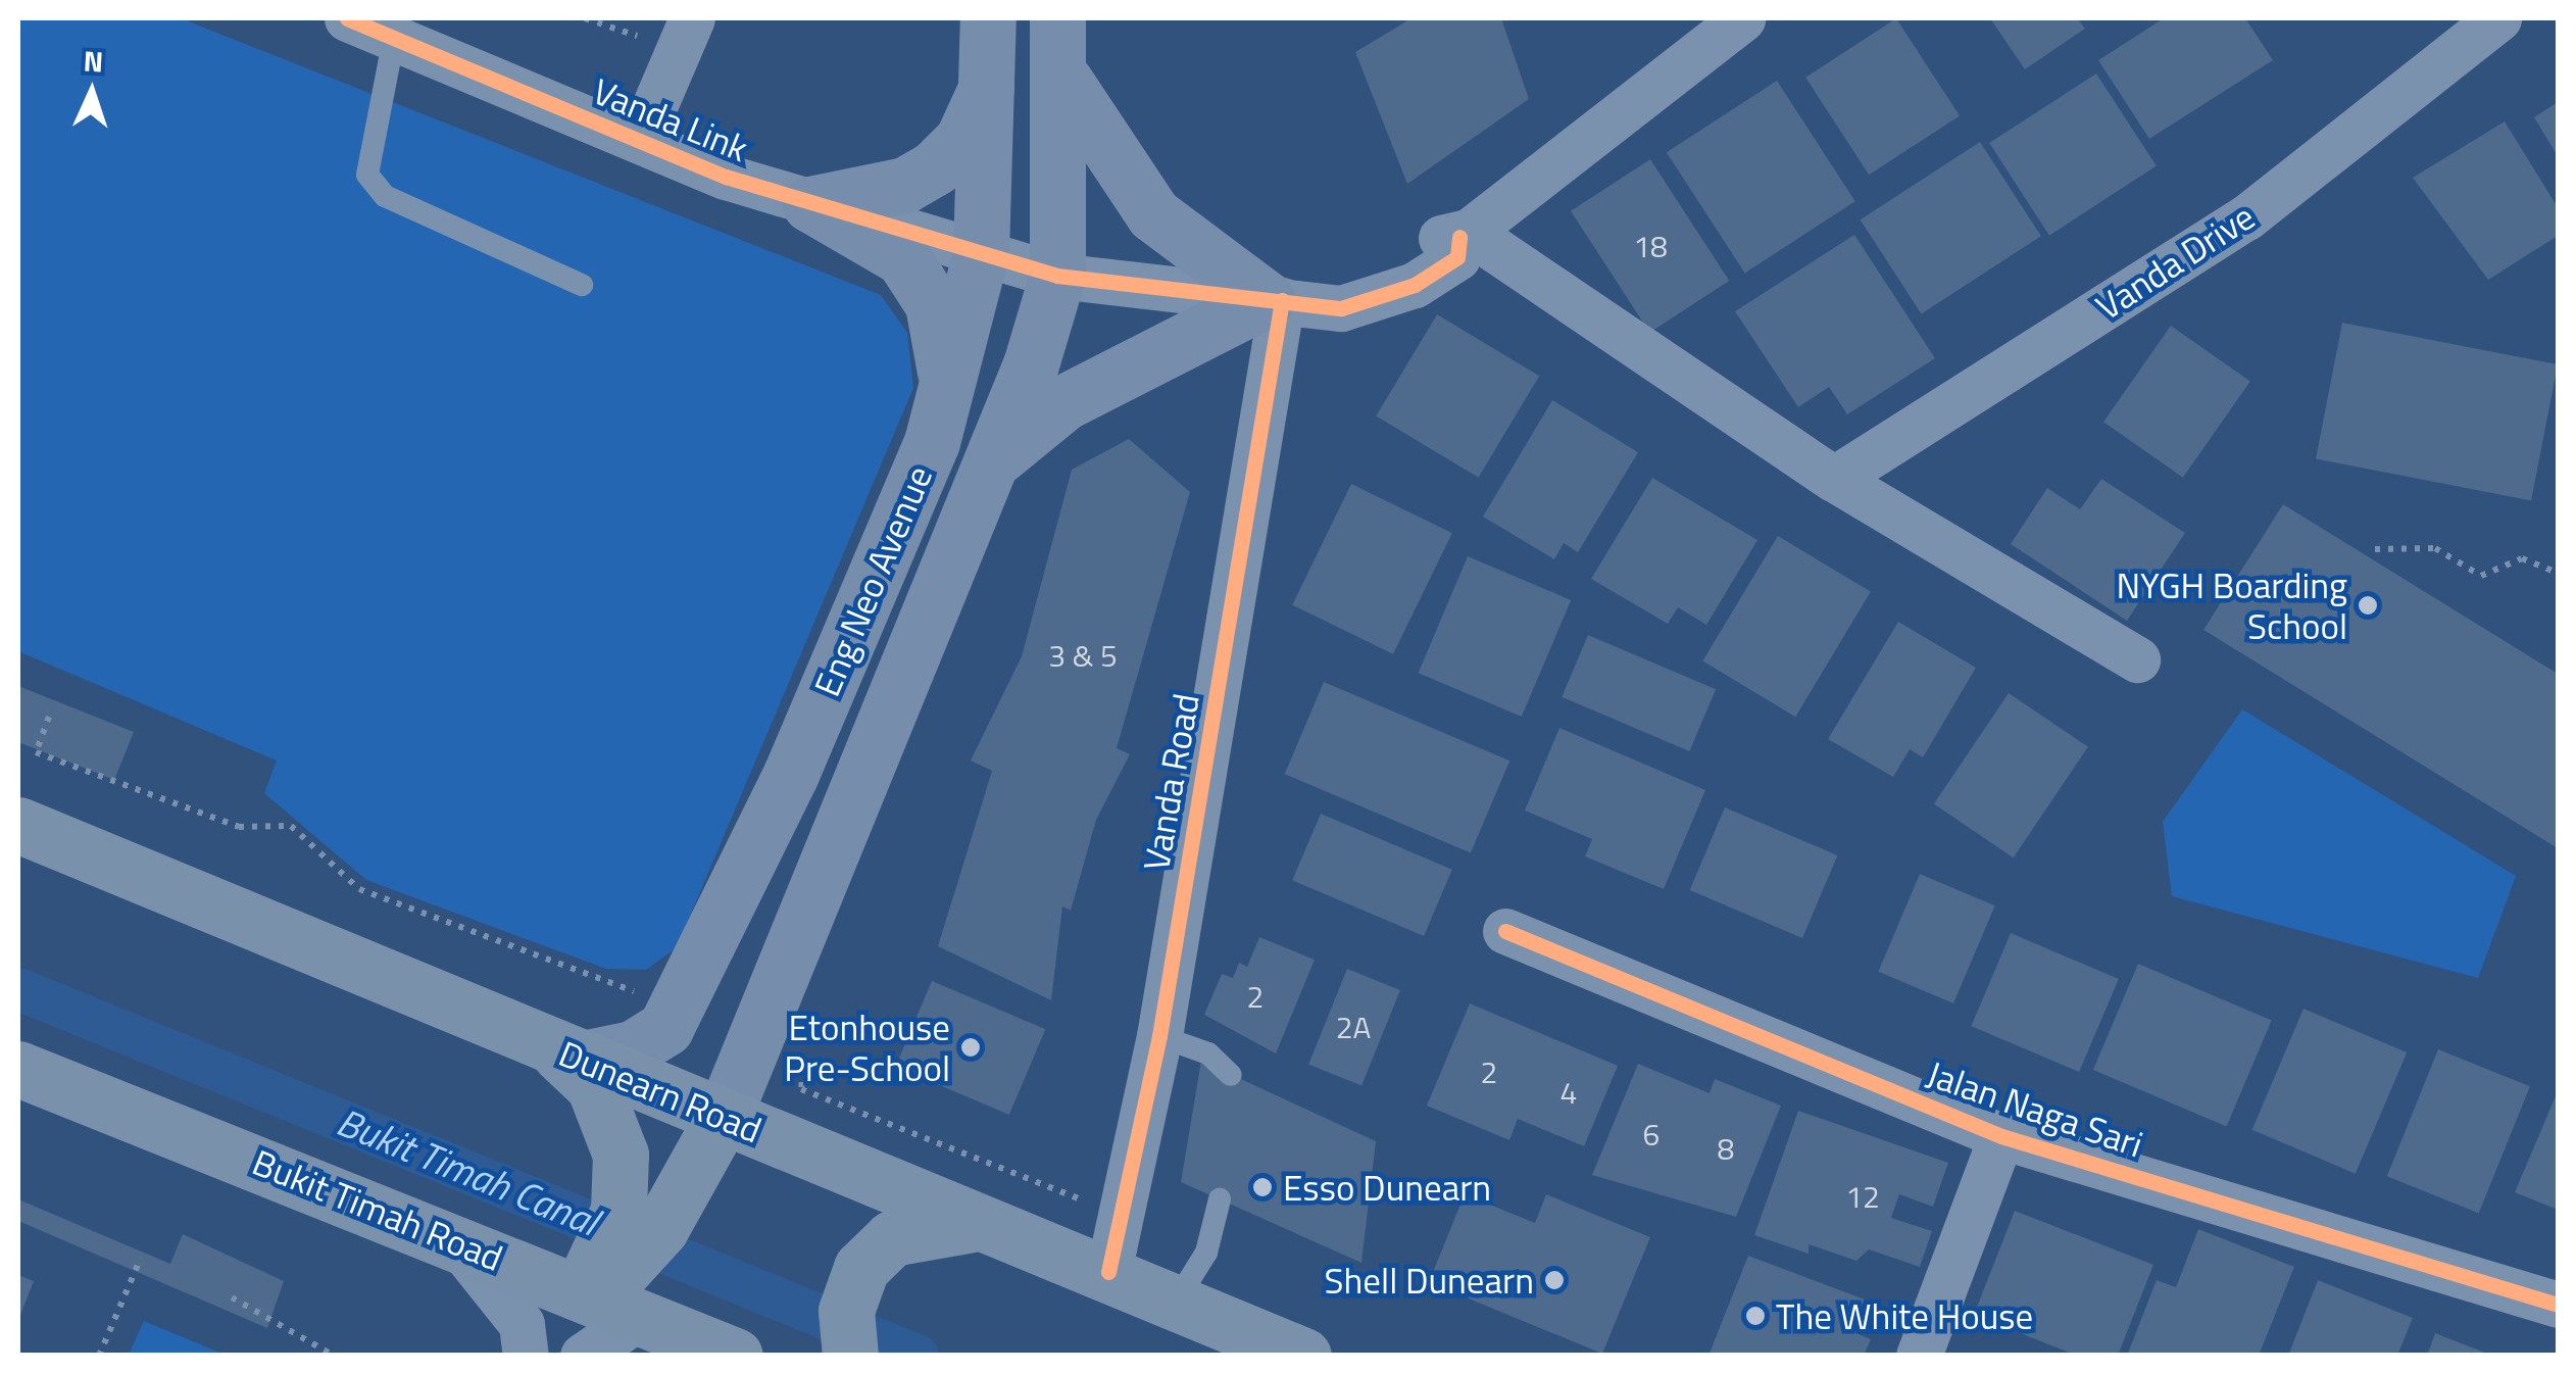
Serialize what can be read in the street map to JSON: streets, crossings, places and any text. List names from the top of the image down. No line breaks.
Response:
{"streets":{"highway":["Dunearn Road","Bukit Timah Road"],"main road":["Eng Neo Avenue"],"street":["Vanda Link","Vanda Drive","Vanda Road","Jalan Naga Sari"]},"crossings":[["Vanda Link","Eng Neo Avenue"],["Eng Neo Avenue","Dunearn Road"],["Vanda Road","Dunearn Road"]],"water":["Bukit Timah Canal"],"places":["NYGH Boarding School","Etonhouse Pre-School","Esso Dunearn","Shell Dunearn","The White House"],"house_numbers":["18","3 & 5","2","2A","2","4","6","8","12"],"north":"top"}
